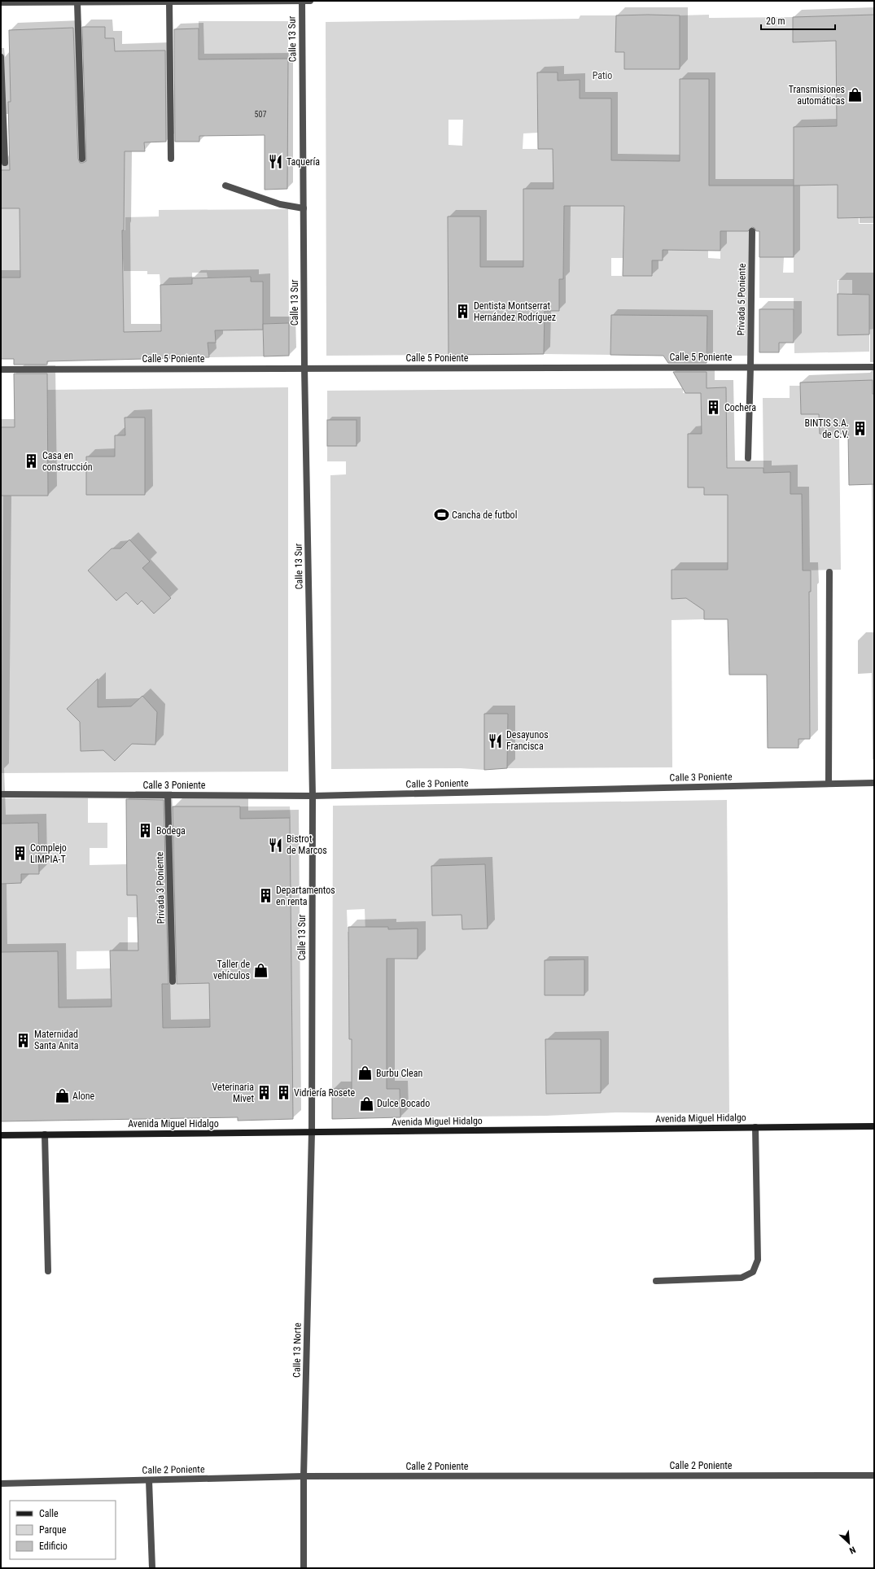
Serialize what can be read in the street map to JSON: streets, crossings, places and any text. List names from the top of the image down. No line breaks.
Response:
{"streets":{"street":["Calle 13 Sur","Privada 5 Poniente","Calle 5 Poniente","Calle 3 Poniente","Privada 3 Poniente","Avenida Miguel Hidalgo","Calle 13 Norte","Calle 2 Poniente"]},"crossings":[["Calle 13 Sur","Calle 5 Poniente"],["Calle 13 Sur","Calle 3 Poniente"],["Calle 13 Sur","Avenida Miguel Hidalgo"],["Calle 13 Sur","Calle 13 Norte"],["Privada 5 Poniente","Calle 5 Poniente"],["Calle 3 Poniente","Privada 3 Poniente"],["Avenida Miguel Hidalgo","Calle 13 Norte"],["Calle 13 Norte","Calle 2 Poniente"]],"parks":["Patio"],"places":{"shop":["Transmisiones automáticas","Taller de vehículos","Burbu Clean","Alone","Dulce Bocado"],"restaurant":["Taquería","Desayunos Francisca","Bistrot de Marcos"],"building":["Dentista Montserrat Hernández Rodríguez","Cochera","BINTIS S.A. de C.V.","Casa en construcción","Bodega","Complejo LIMPIA-T","Departamentos en renta","Maternidad Santa Anita","Veterinaria Mivet","Vidriería Rosete"],"sports":["Cancha de futbol"]},"house_numbers":["507"],"legend":["Calle","Parque","Edificio"],"scale_bar":"20 m","north":"bottom right"}
